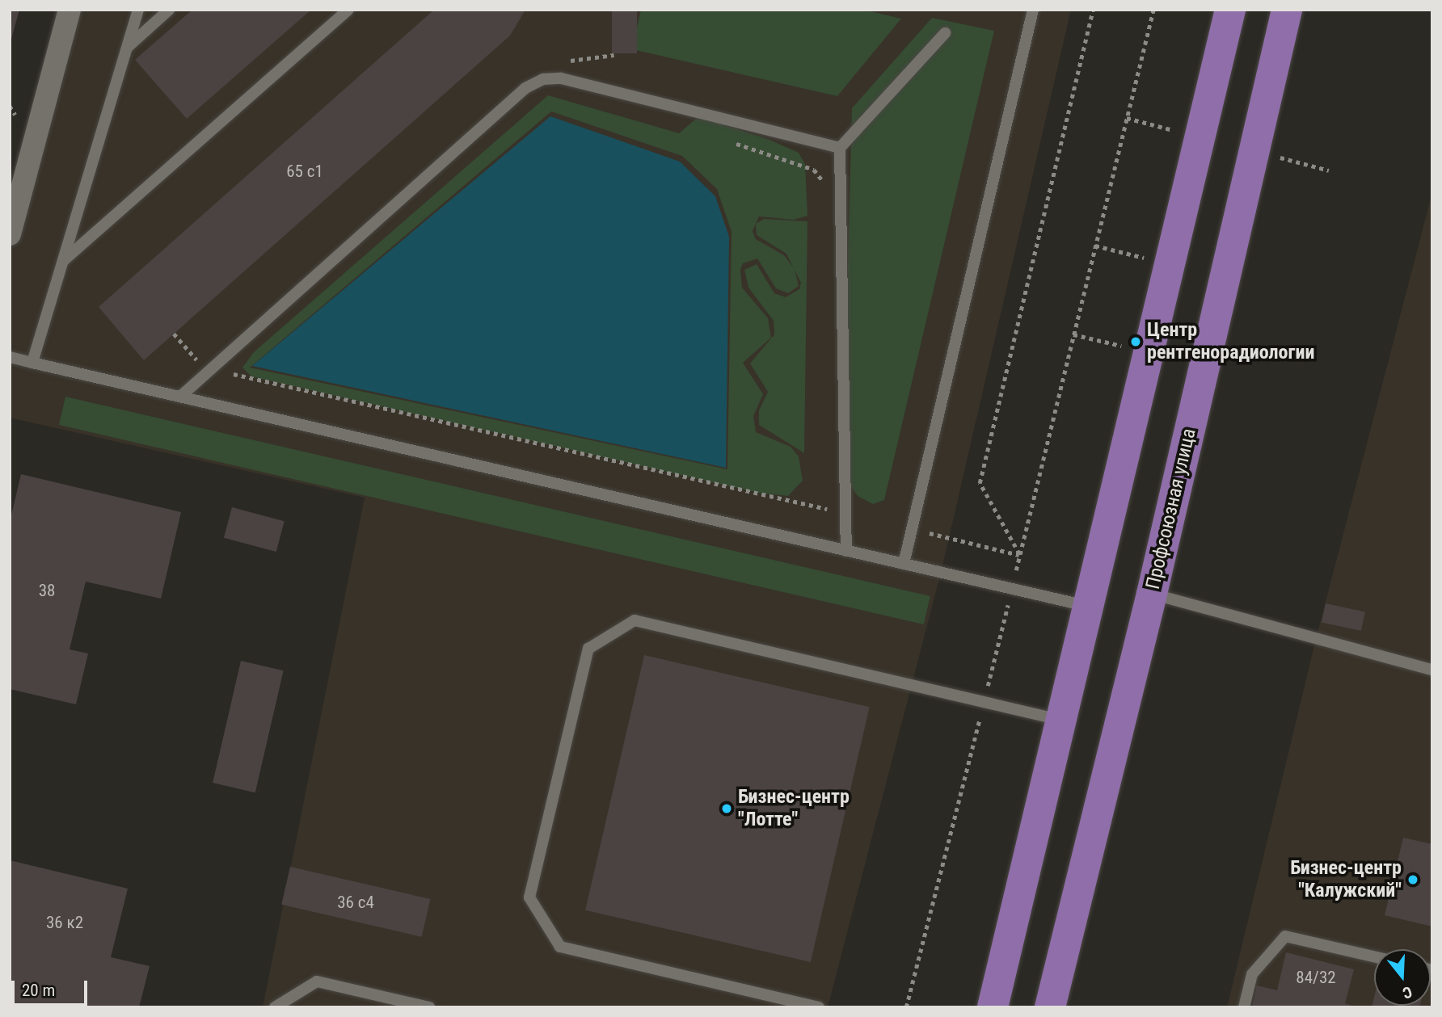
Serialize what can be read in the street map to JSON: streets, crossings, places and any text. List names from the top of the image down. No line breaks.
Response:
{"streets":{"main road":["Профсоюзная улица"]},"places":["Центр рентгенорадиологии","Бизнес-центр \"Лотте\"","Бизнес-центр \"Калужский\""],"house_numbers":["65 с1","38","36 с4","36 к2","84/32"],"scale_bar":"20 m","north":"bottom"}
